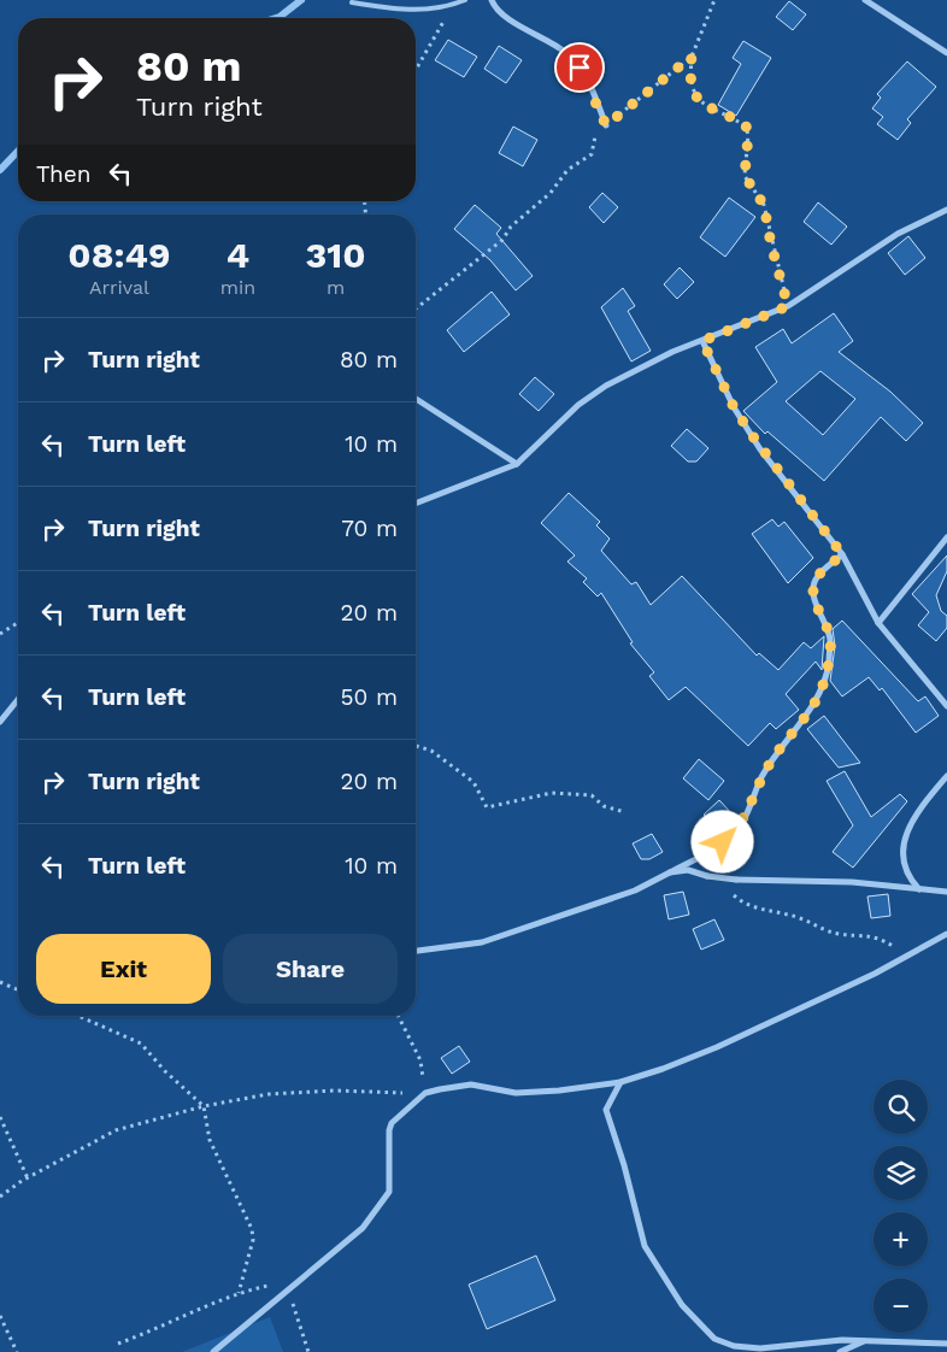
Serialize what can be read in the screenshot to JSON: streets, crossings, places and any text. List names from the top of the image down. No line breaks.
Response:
{"page":{"turn":["80 m","Turn right"],"then":"Then","eta":["08:49","Arrival","4","min","310","m"],"list":[{"name":"Turn right","value":"80 m"},{"name":"Turn left","value":"10 m"},{"name":"Turn right","value":"70 m"},{"name":"Turn left","value":"20 m"},{"name":"Turn left","value":"50 m"},{"name":"Turn right","value":"20 m"},{"name":"Turn left","value":"10 m"}],"buttons":["Exit","Share"],"map_buttons":["+","−"]}}
